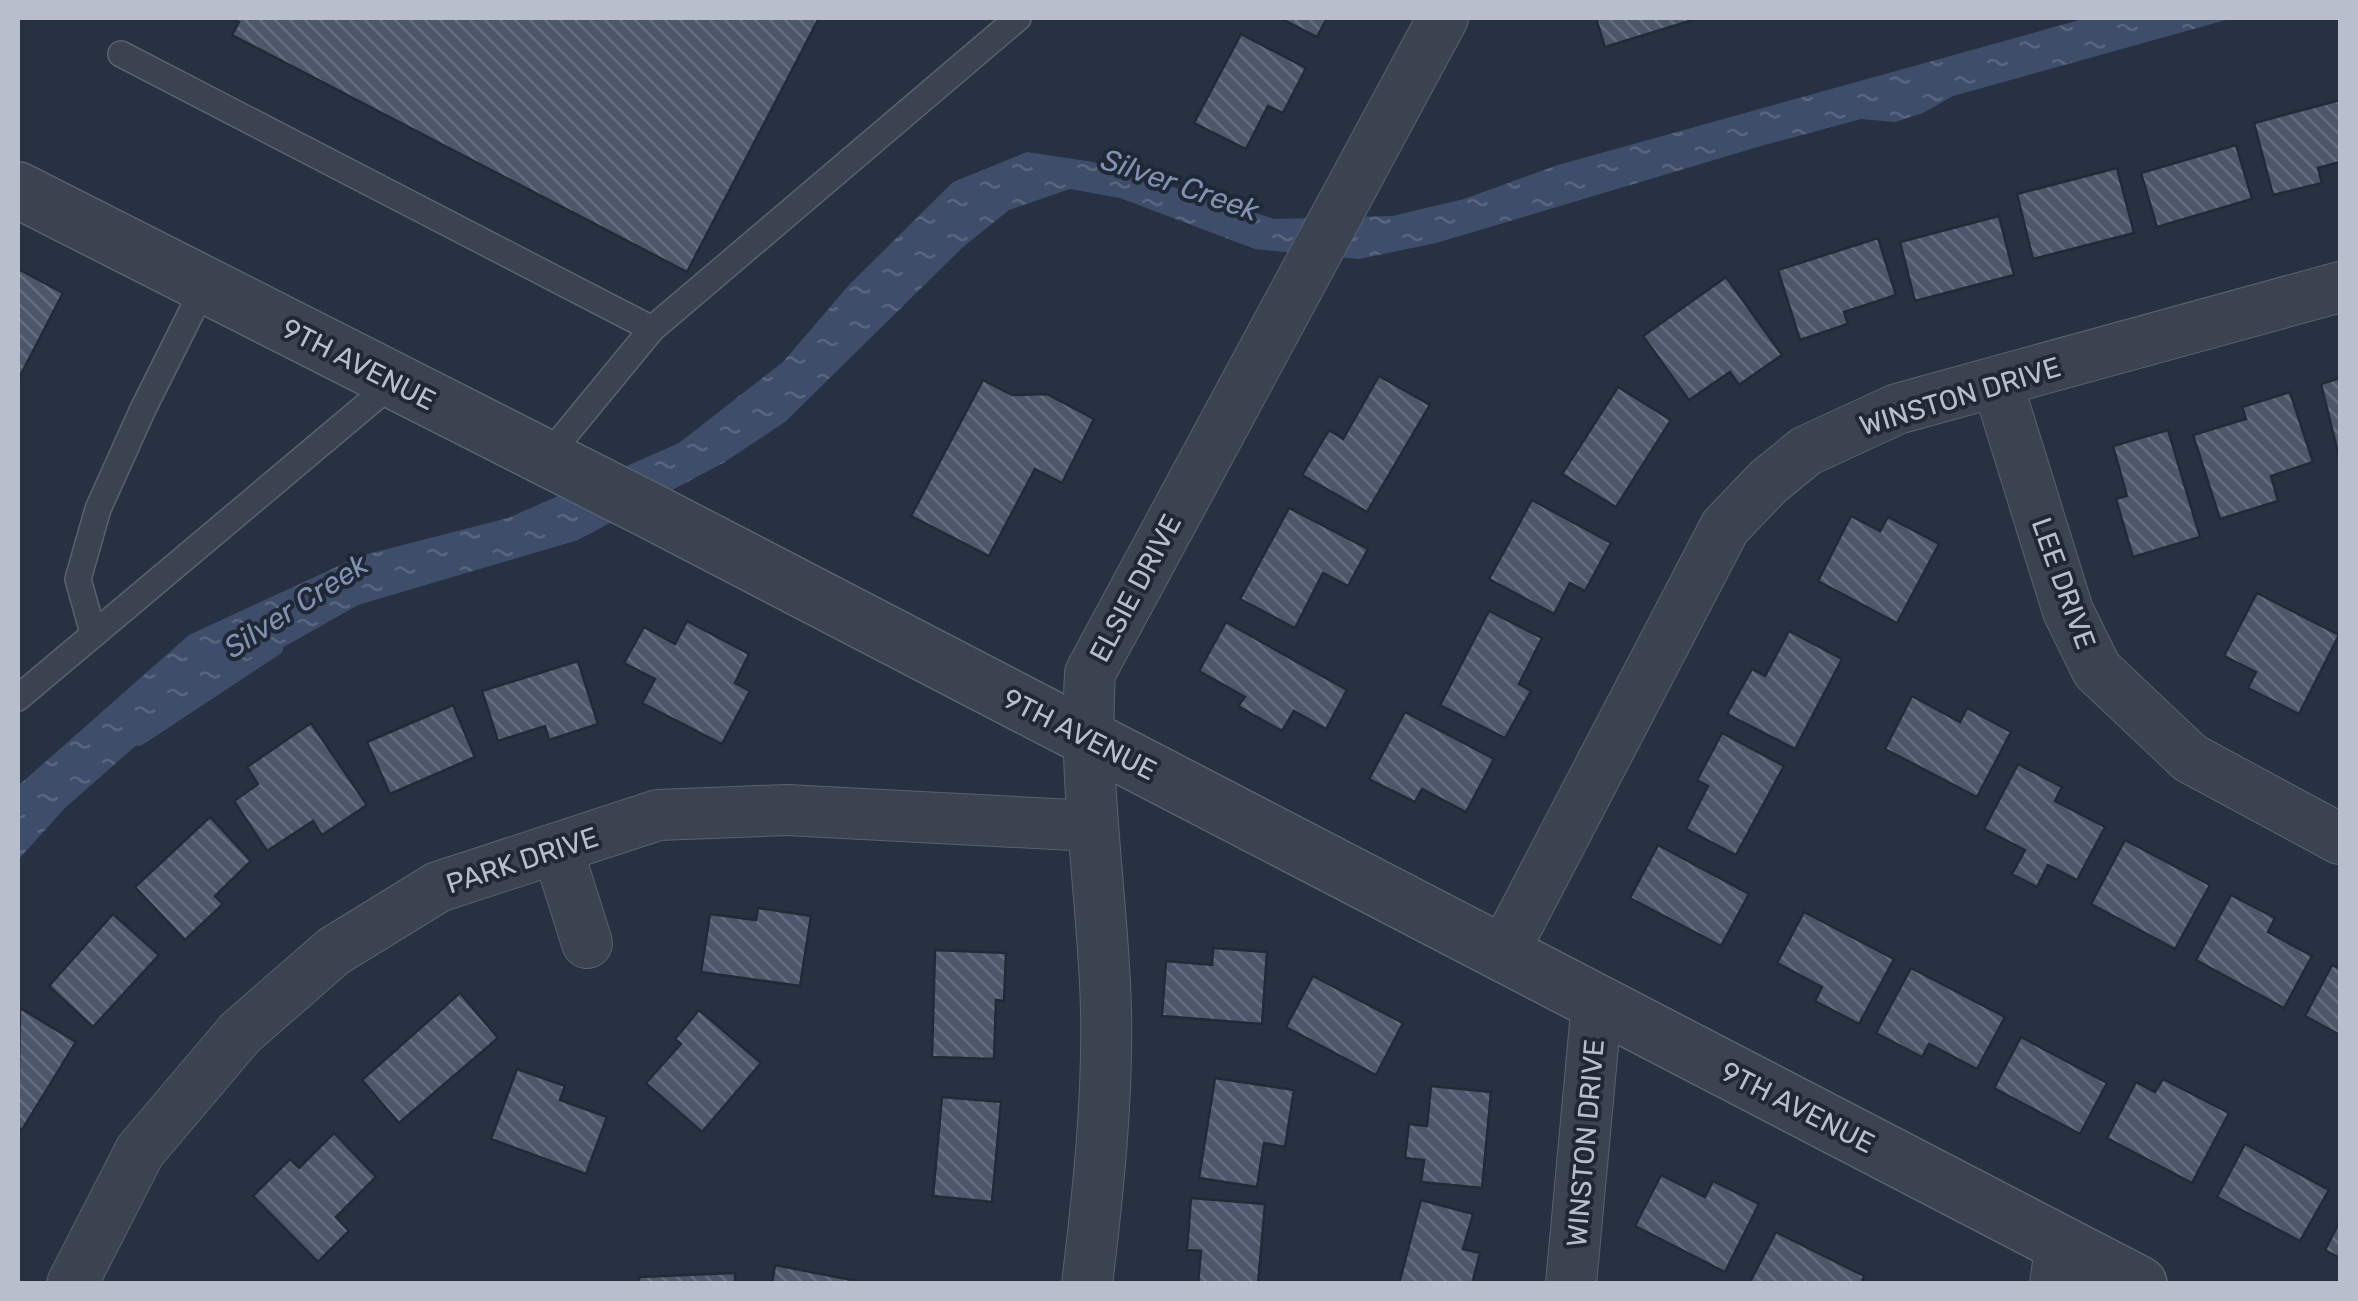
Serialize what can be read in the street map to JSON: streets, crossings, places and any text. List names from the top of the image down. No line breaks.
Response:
{"streets":{"street":["9TH AVENUE","WINSTON DRIVE","LEE DRIVE","ELSIE DRIVE","PARK DRIVE"]},"crossings":[["9TH AVENUE","WINSTON DRIVE"],["9TH AVENUE","ELSIE DRIVE"],["WINSTON DRIVE","LEE DRIVE"],["ELSIE DRIVE","PARK DRIVE"]],"water":["Silver Creek"]}
